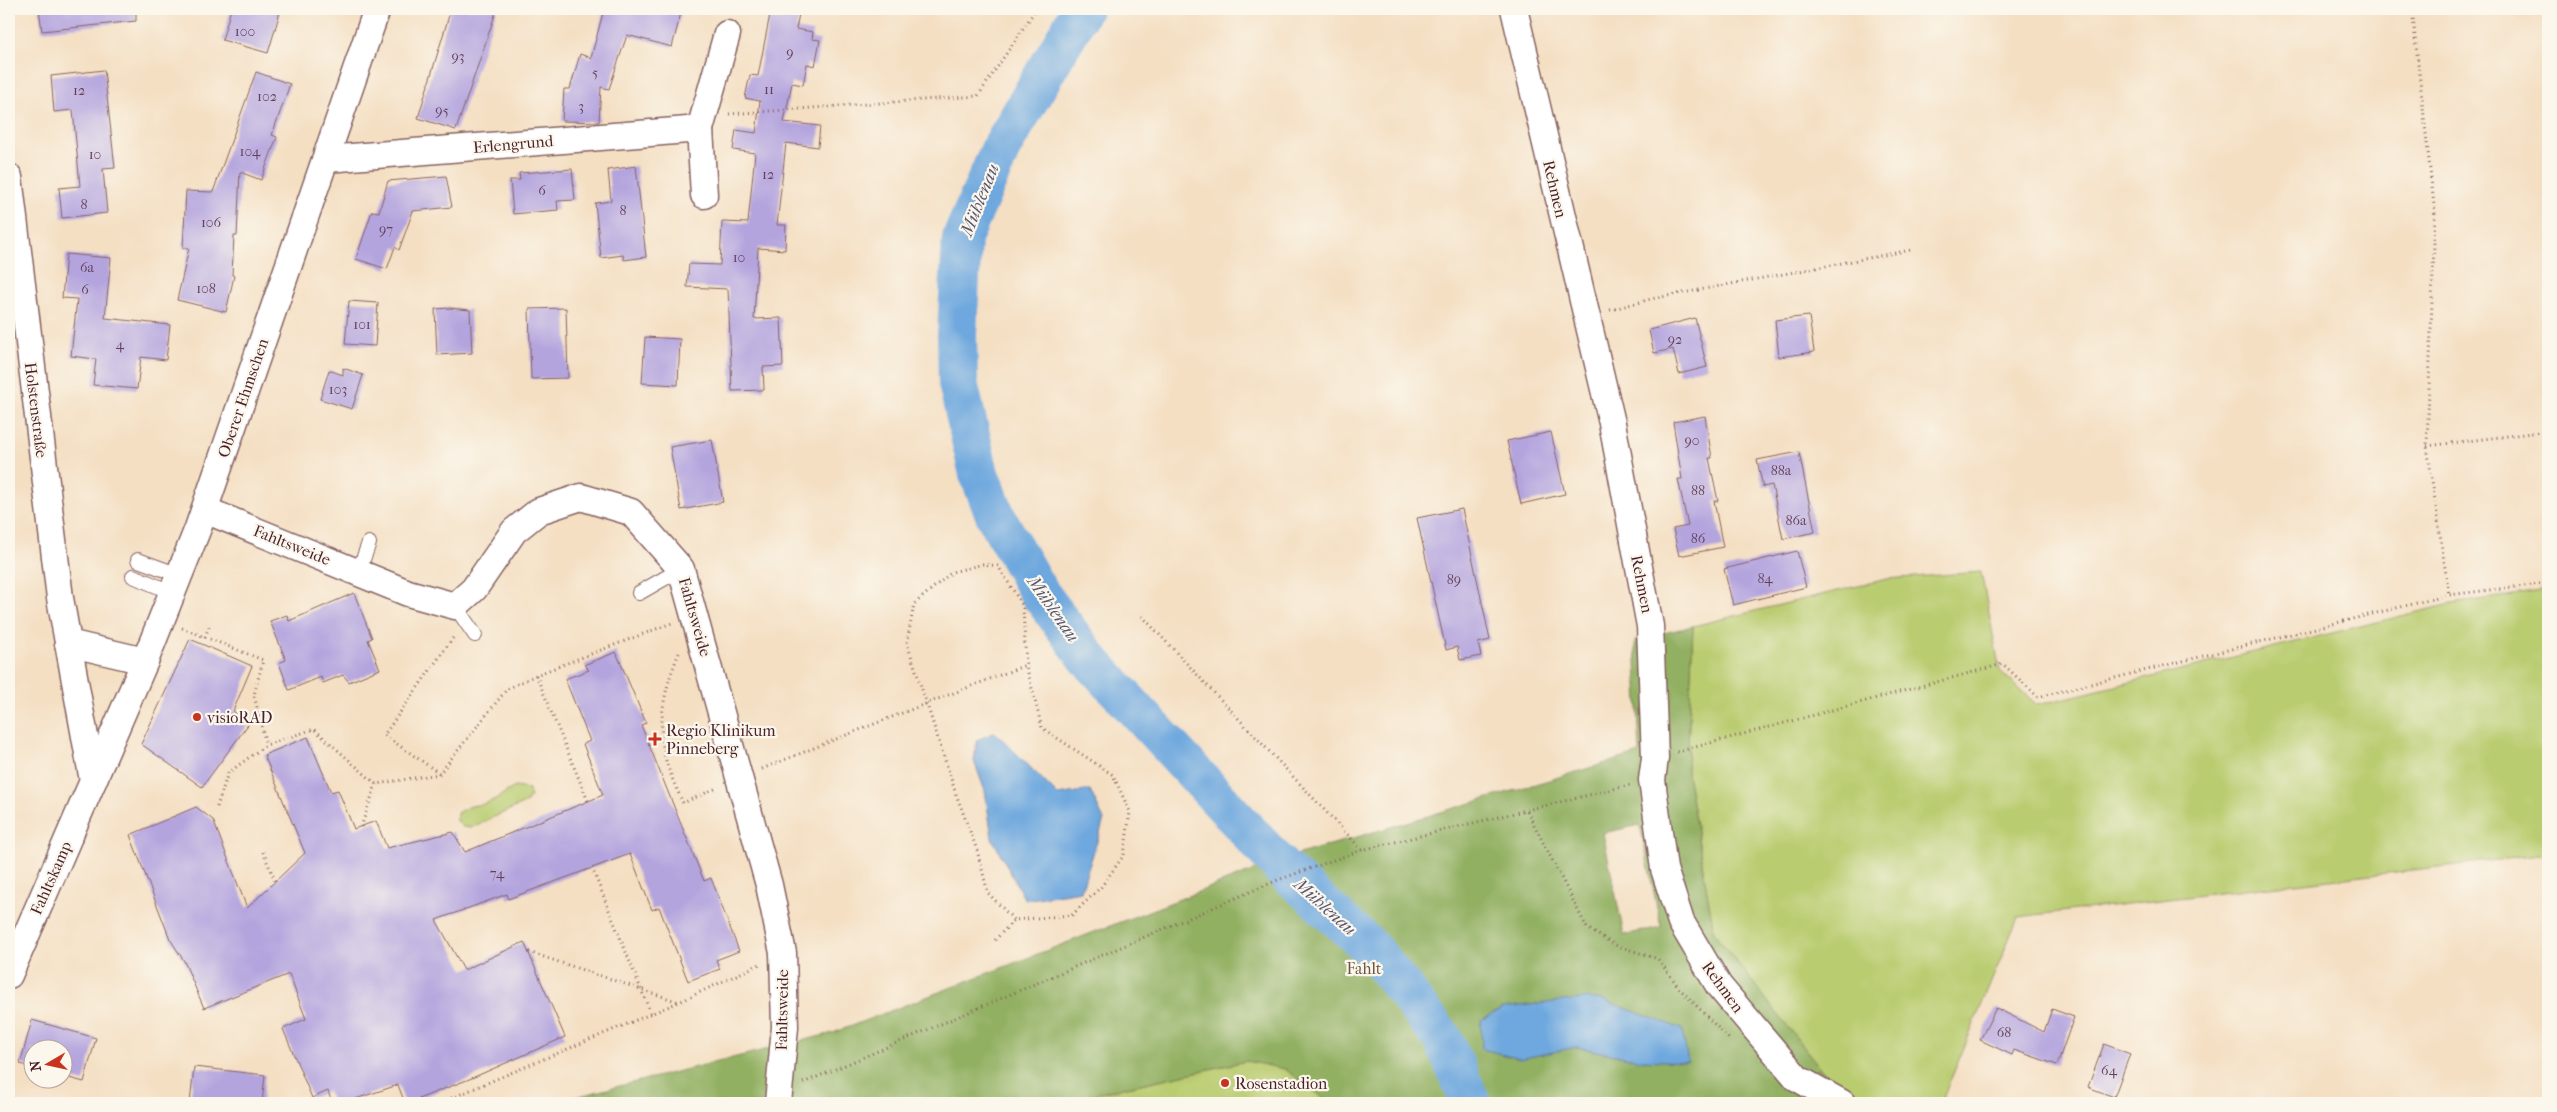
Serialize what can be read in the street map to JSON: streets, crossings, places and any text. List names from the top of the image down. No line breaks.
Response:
{"streets":{"street":["Erlengrund","Rehmen","Oberer Ehmschen","Holstenstraße","Fahltsweide","Fahltskamp"]},"crossings":[["Erlengrund","Oberer Ehmschen"],["Oberer Ehmschen","Holstenstraße"],["Oberer Ehmschen","Fahltsweide"],["Oberer Ehmschen","Fahltskamp"],["Holstenstraße","Fahltskamp"]],"water":["Mühlenau"],"parks":["Fahlt"],"places":{"other":["visioRAD","Rosenstadion"],"health":["Regio Klinikum Pinneberg"]},"house_numbers":["100","9","93","5","11","12","102","3","95","104","10","12","6","8","8","106","97","10","6a","108","6","101","92","4","103","90","88a","88","86a","86","84","89","74","68","64"],"north":"left"}
